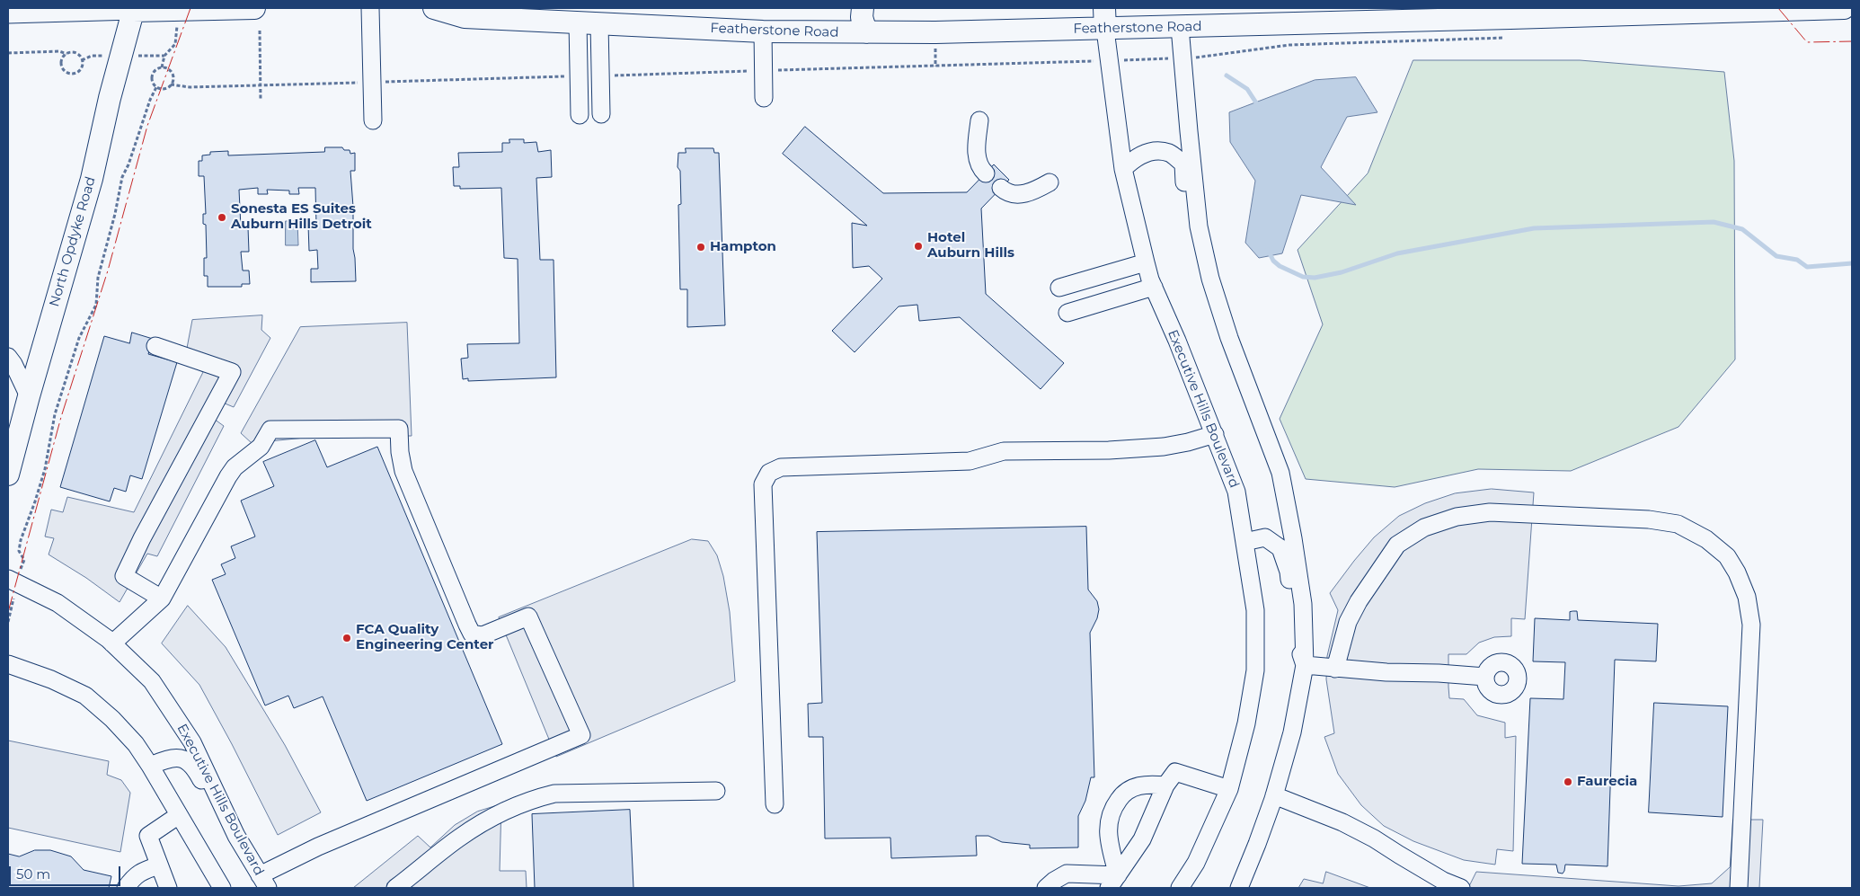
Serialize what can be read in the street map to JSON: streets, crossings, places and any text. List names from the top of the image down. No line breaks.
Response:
{"streets":{"main road":["Featherstone Road","North Opdyke Road"],"street":["Executive Hills Boulevard"]},"crossings":[["Featherstone Road","Executive Hills Boulevard"]],"places":["Sonesta ES Suites Auburn Hills Detroit","Hotel Auburn Hills","Hampton","FCA Quality Engineering Center","Faurecia"],"scale_bar":"50 m"}
